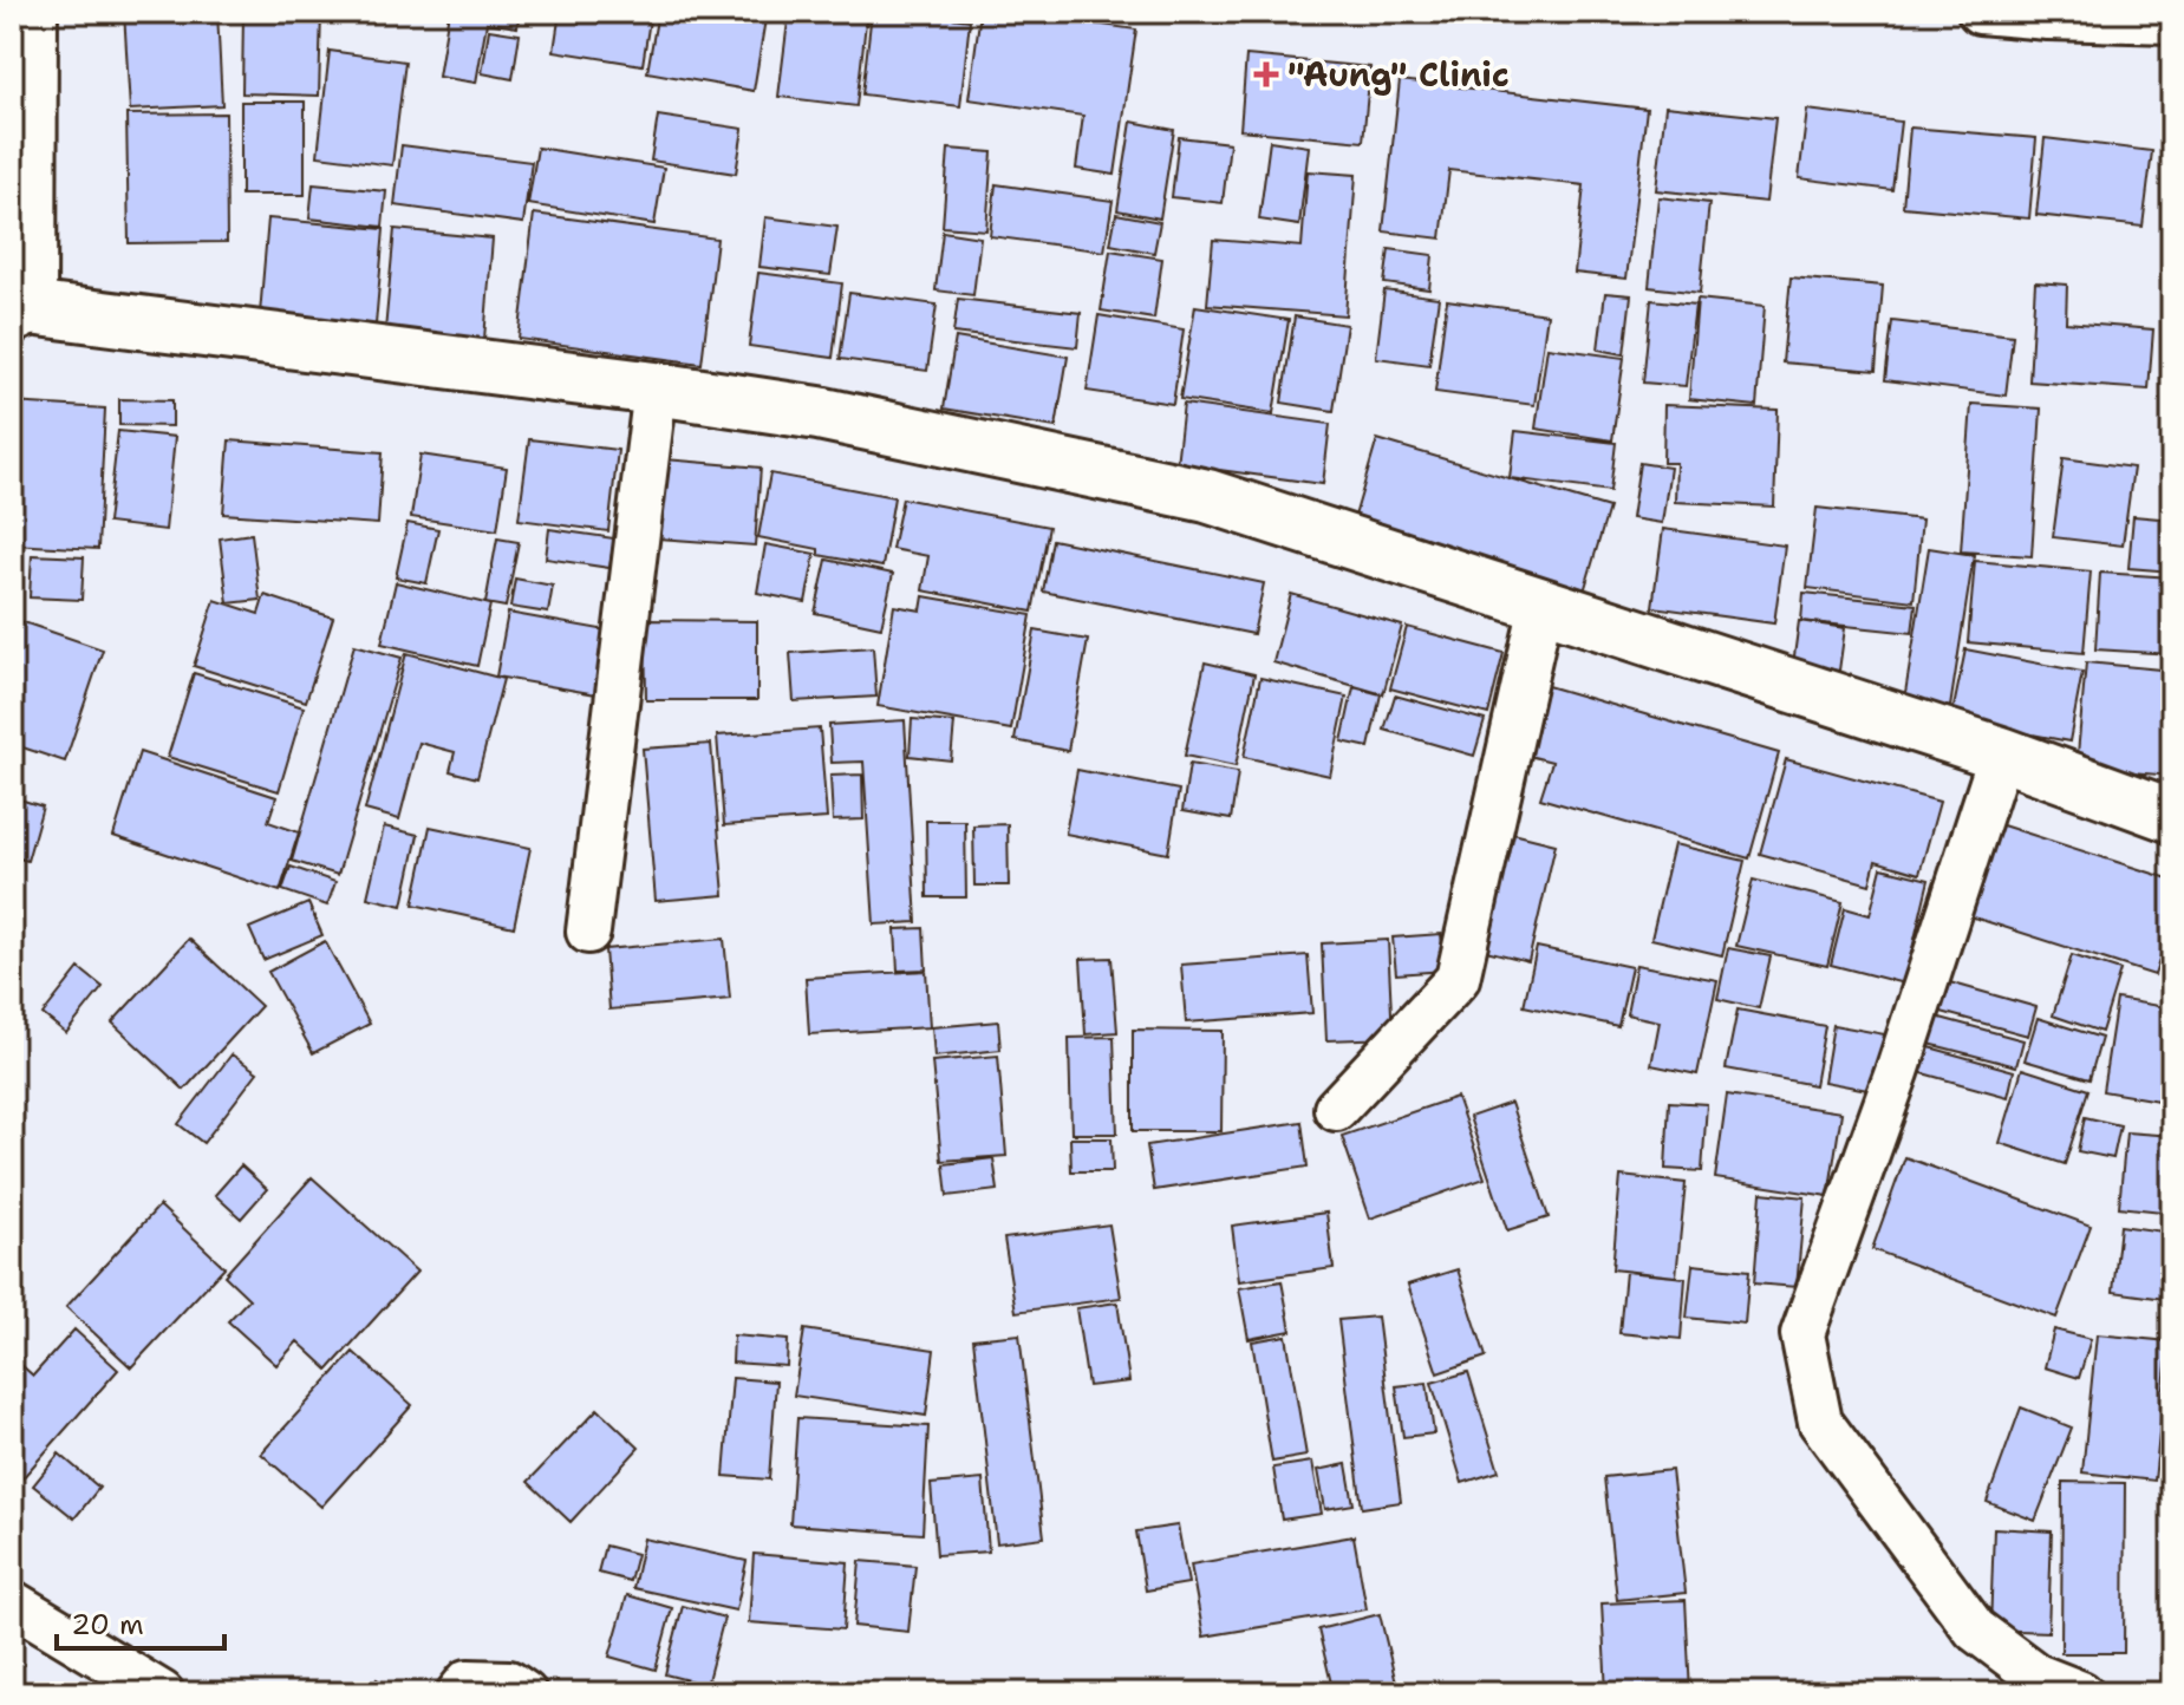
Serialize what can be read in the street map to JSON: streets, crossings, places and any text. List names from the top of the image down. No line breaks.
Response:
{"places":{"health":["\"Aung\" Clinic"]},"scale_bar":"20 m"}
